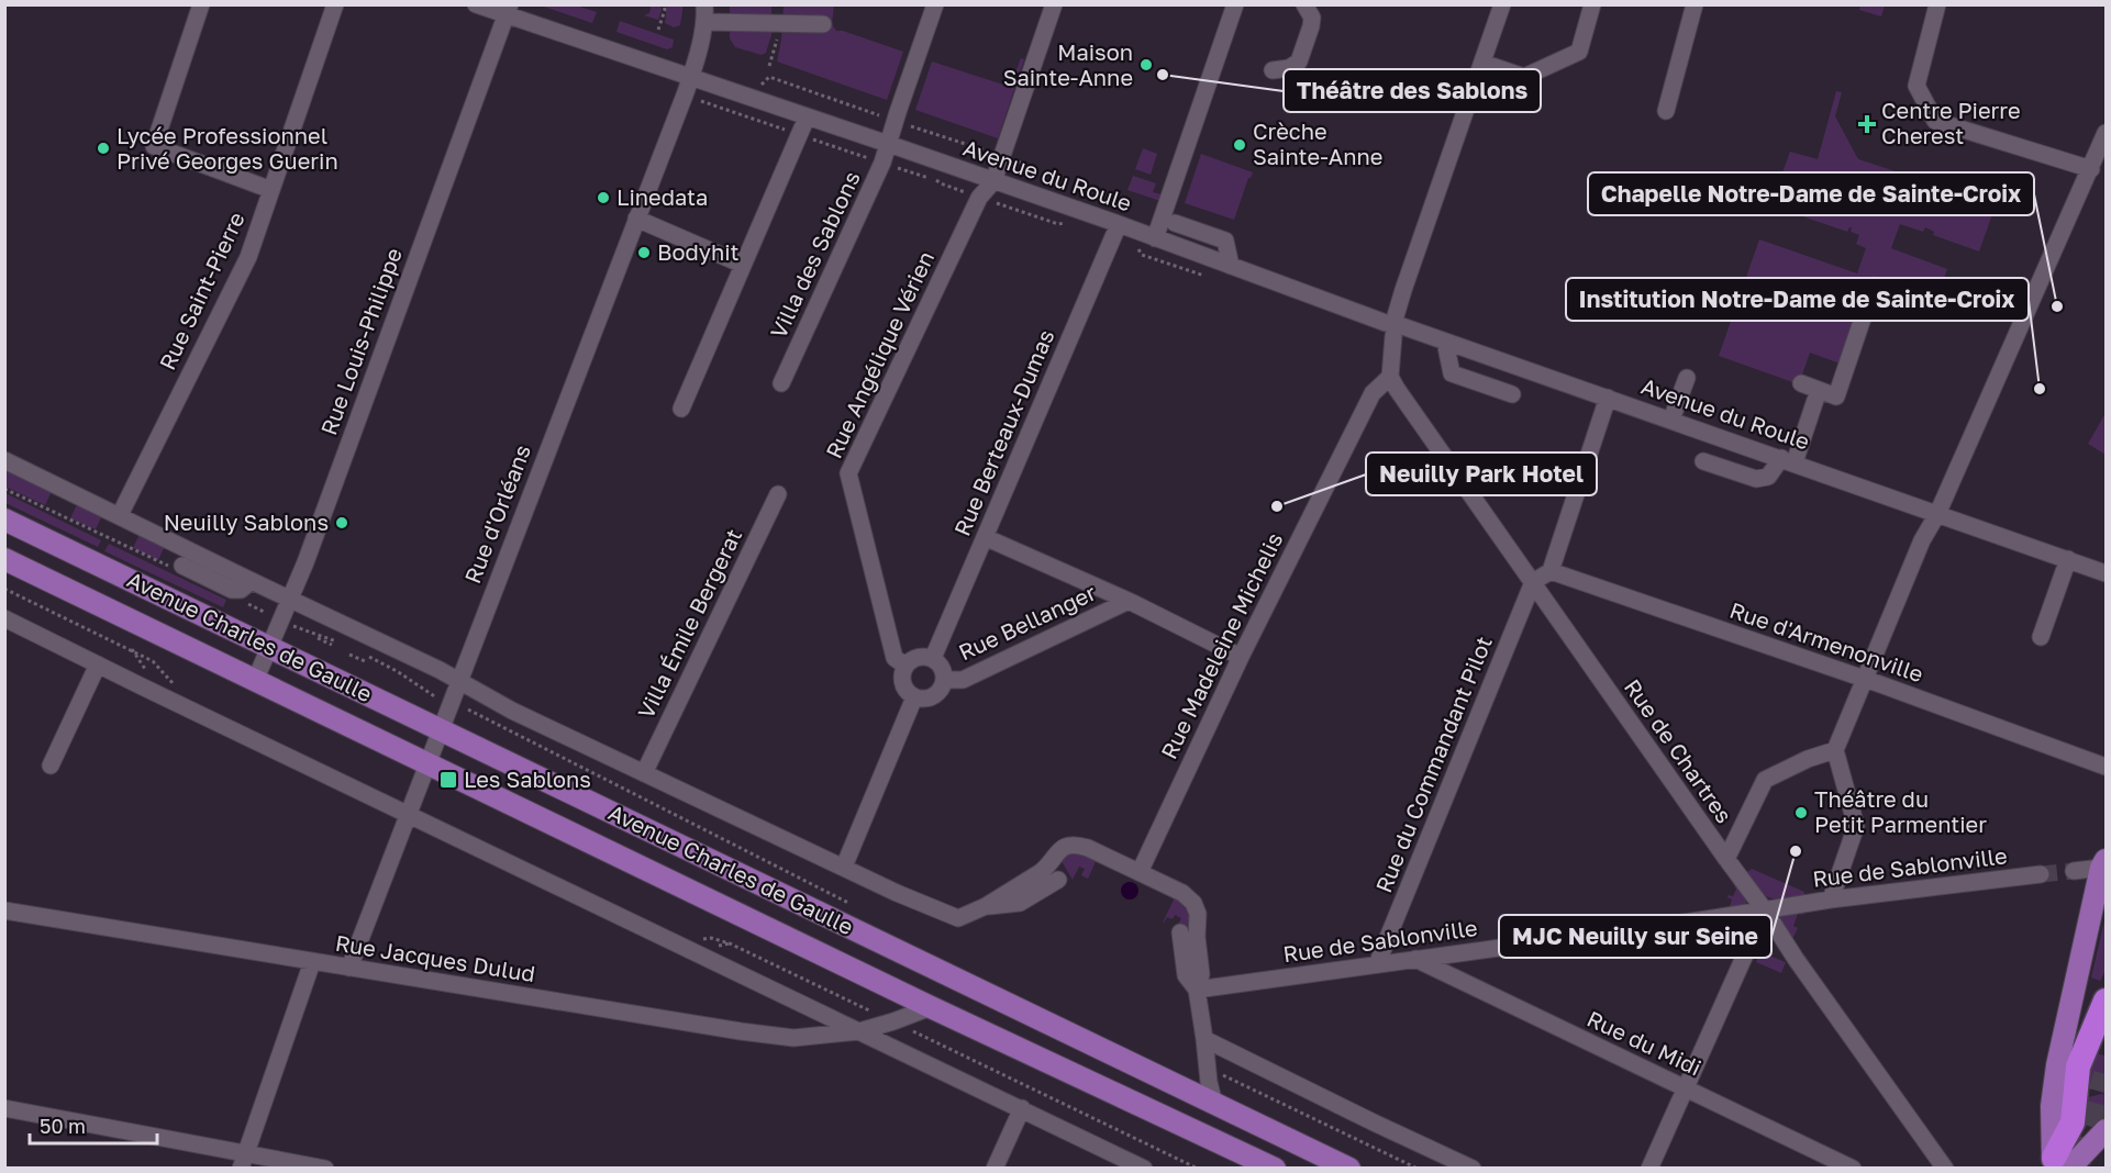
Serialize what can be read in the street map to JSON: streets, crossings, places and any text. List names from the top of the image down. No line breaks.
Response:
{"streets":{"main road":["Avenue Charles de Gaulle"],"street":["Avenue du Roule","Villa des Sablons","Rue Saint-Pierre","Rue Louis-Philippe","Rue Angélique Vérien","Rue Berteaux-Dumas","Rue d'Orléans","Rue Bellanger","Villa Émile Bergerat","Rue d'Armenonville","Rue Madeleine Michelis","Rue de Chartres","Rue du Commandant Pilot","Rue de Sablonville","Rue Jacques Dulud","Rue du Midi"]},"crossings":[["Avenue du Roule","Villa des Sablons"],["Avenue du Roule","Rue Louis-Philippe"],["Avenue du Roule","Rue Angélique Vérien"],["Avenue du Roule","Rue Berteaux-Dumas"],["Avenue du Roule","Rue d'Orléans"],["Rue Louis-Philippe","Avenue Charles de Gaulle"],["Rue Angélique Vérien","Rue Berteaux-Dumas"],["Rue Angélique Vérien","Rue Bellanger"],["Rue Berteaux-Dumas","Rue Bellanger"],["Rue d'Orléans","Avenue Charles de Gaulle"],["Rue d'Orléans","Rue Jacques Dulud"],["Avenue Charles de Gaulle","Rue Jacques Dulud"],["Rue Madeleine Michelis","Rue de Chartres"],["Rue de Chartres","Rue du Commandant Pilot"],["Rue de Chartres","Rue de Sablonville"],["Rue du Commandant Pilot","Rue de Sablonville"],["Rue de Sablonville","Rue du Midi"]],"places":{"other":["Maison Sainte-Anne","Théâtre des Sablons","Crèche Sainte-Anne","Lycée Professionnel Privé Georges Guerin","Linedata","Bodyhit","Chapelle Notre-Dame de Sainte-Croix","Institution Notre-Dame de Sainte-Croix","Neuilly Park Hotel","Neuilly Sablons","Théâtre du Petit Parmentier","MJC Neuilly sur Seine"],"health":["Centre Pierre Cherest"],"transit":["Les Sablons"]},"scale_bar":"50 m"}
